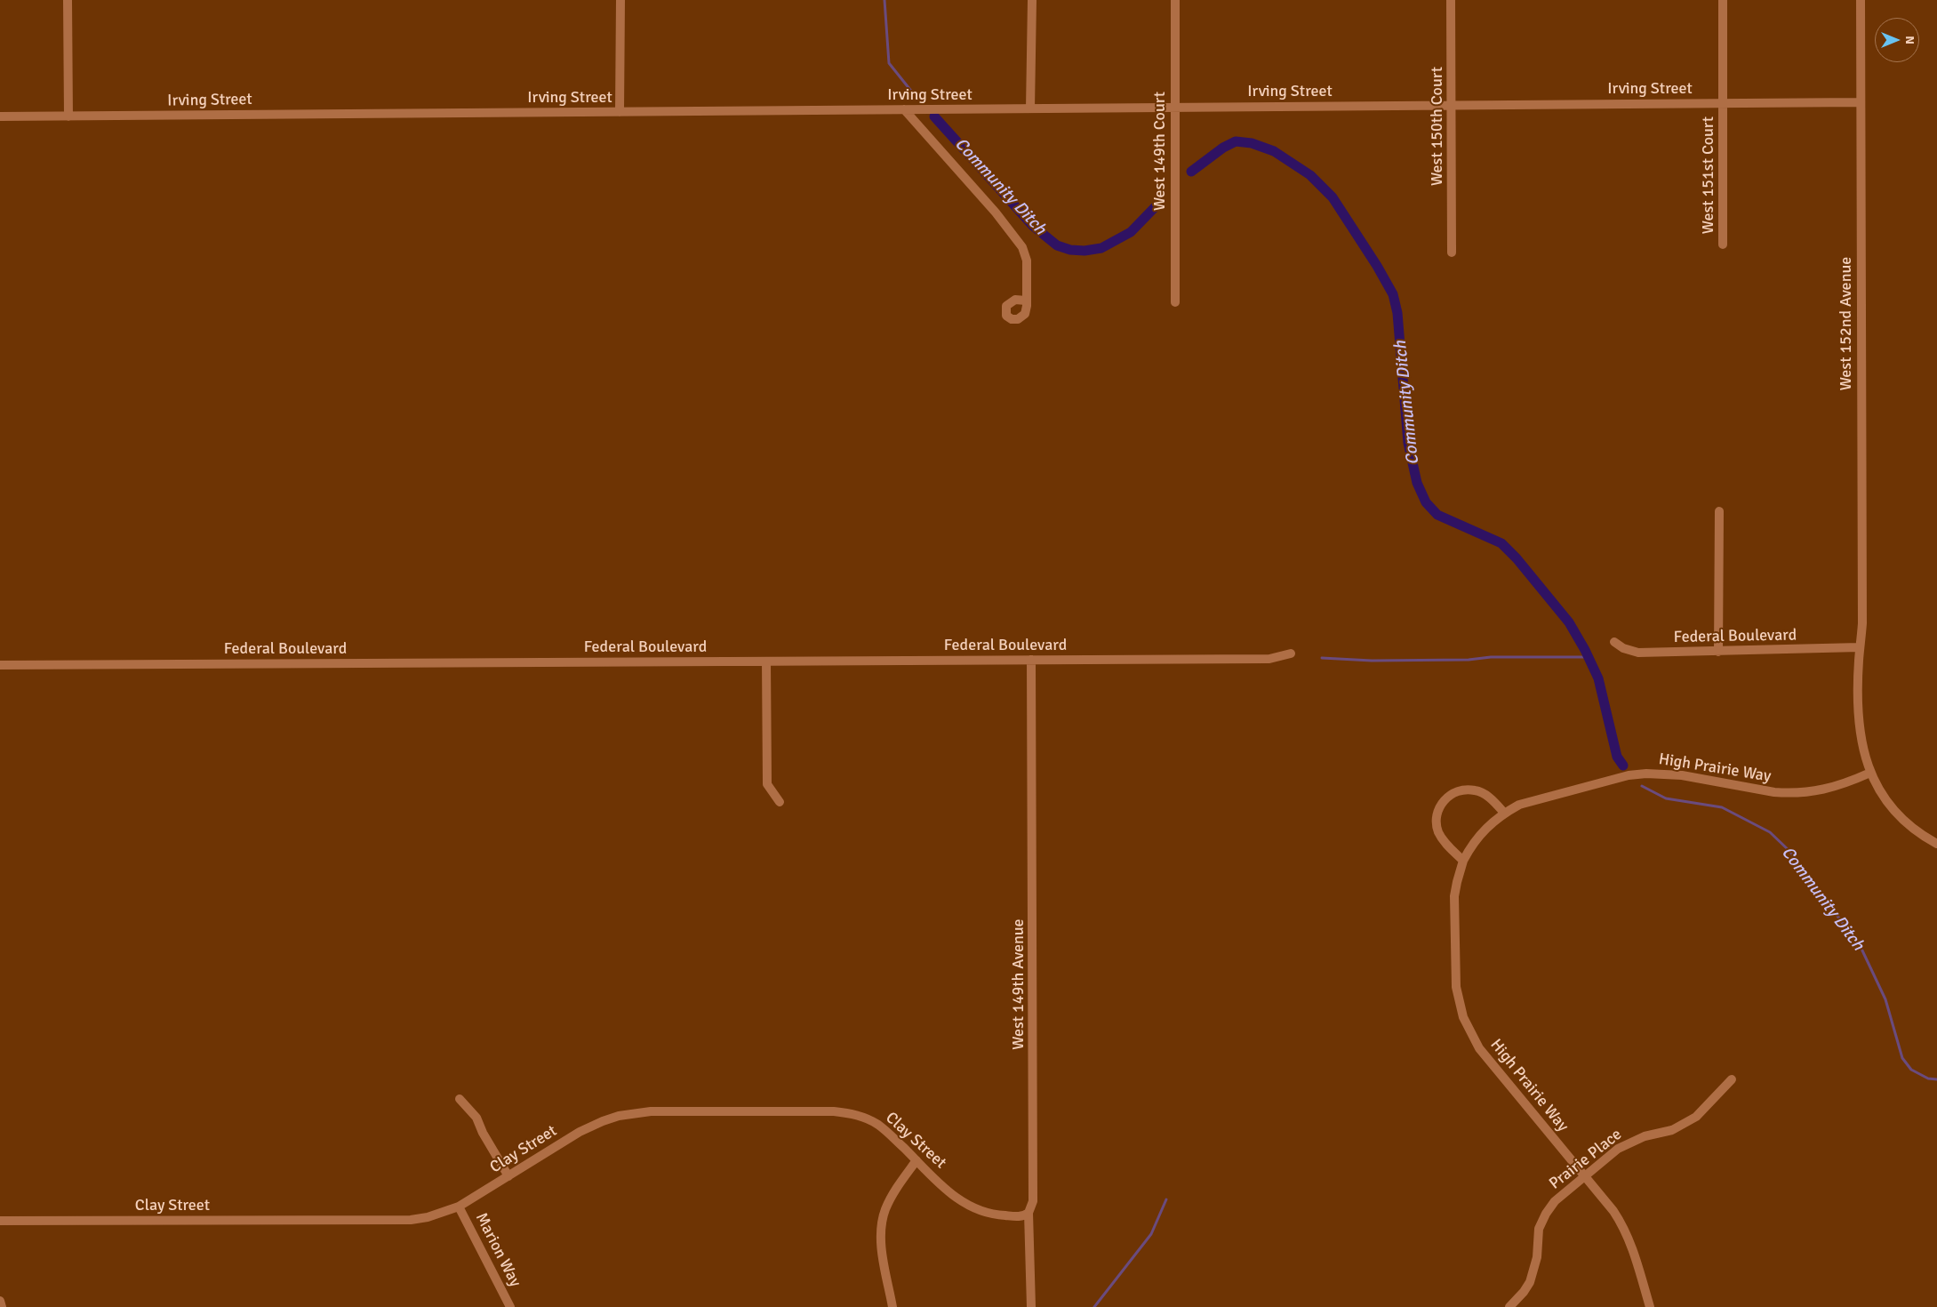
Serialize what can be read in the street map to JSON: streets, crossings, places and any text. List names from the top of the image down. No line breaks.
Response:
{"streets":{"street":["Irving Street","West 150th Court","West 149th Court","West 151st Court","West 152nd Avenue","Federal Boulevard","High Prairie Way","West 149th Avenue","Clay Street","Prairie Place","Marion Way"]},"crossings":[["Irving Street","West 150th Court"],["Irving Street","West 149th Court"],["Irving Street","West 151st Court"],["Irving Street","West 152nd Avenue"],["West 152nd Avenue","Federal Boulevard"],["West 152nd Avenue","High Prairie Way"],["Federal Boulevard","West 149th Avenue"],["High Prairie Way","Prairie Place"],["West 149th Avenue","Clay Street"],["Clay Street","Marion Way"]],"water":["Community Ditch"],"north":"right"}
